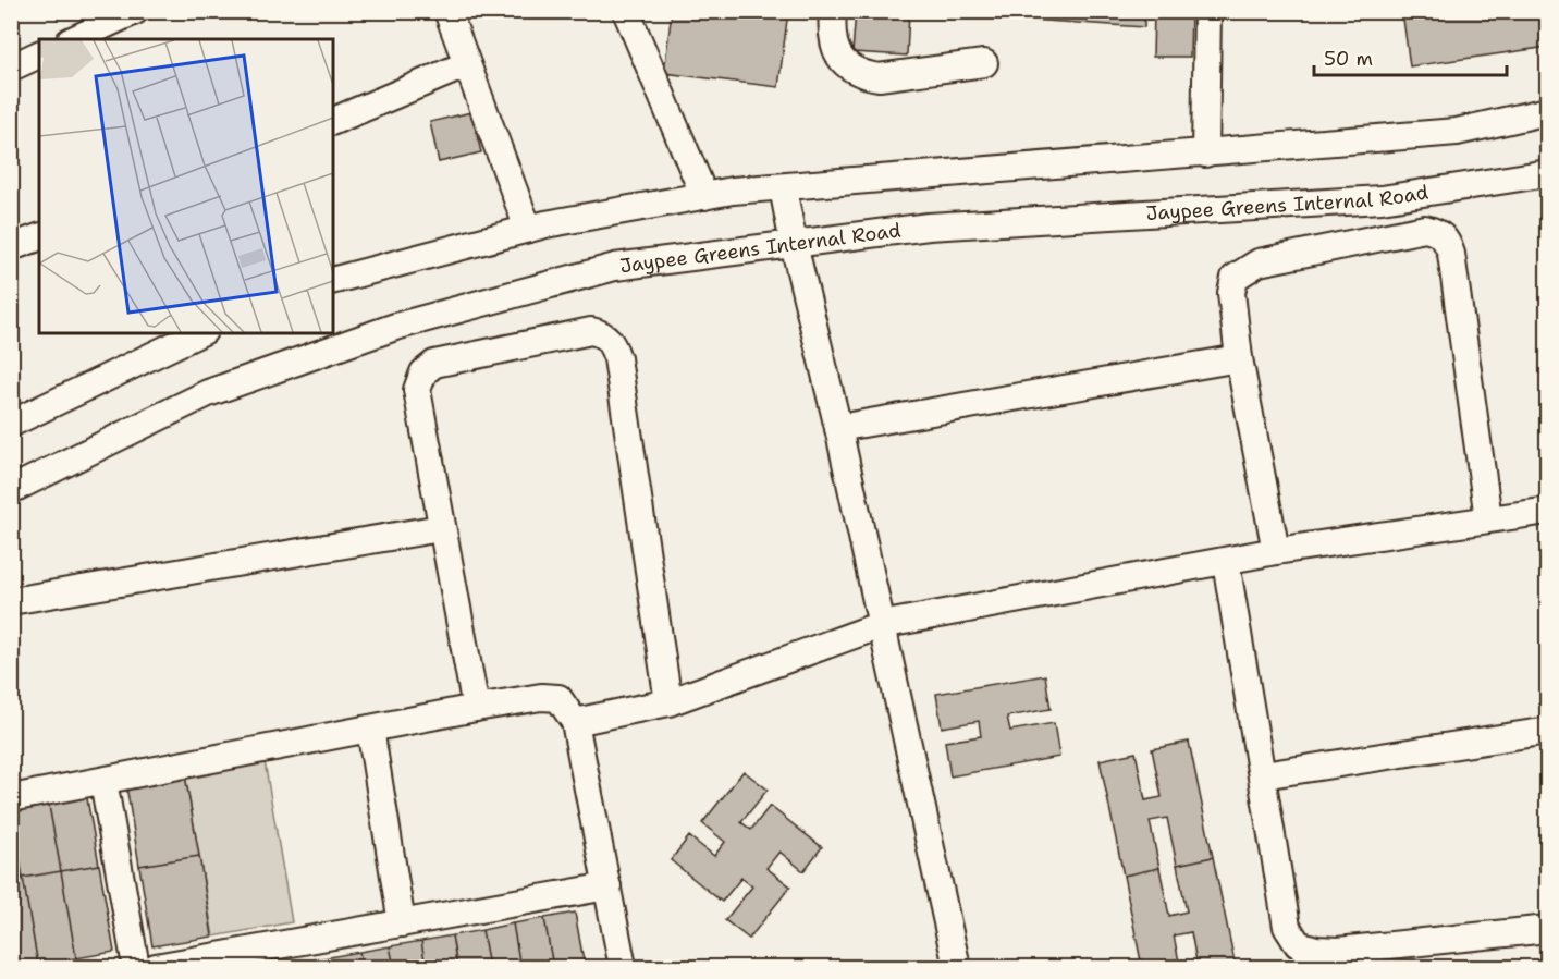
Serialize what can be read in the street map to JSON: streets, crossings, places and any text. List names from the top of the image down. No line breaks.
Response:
{"streets":{"street":["Jaypee Greens Internal Road"]},"scale_bar":"50 m"}
